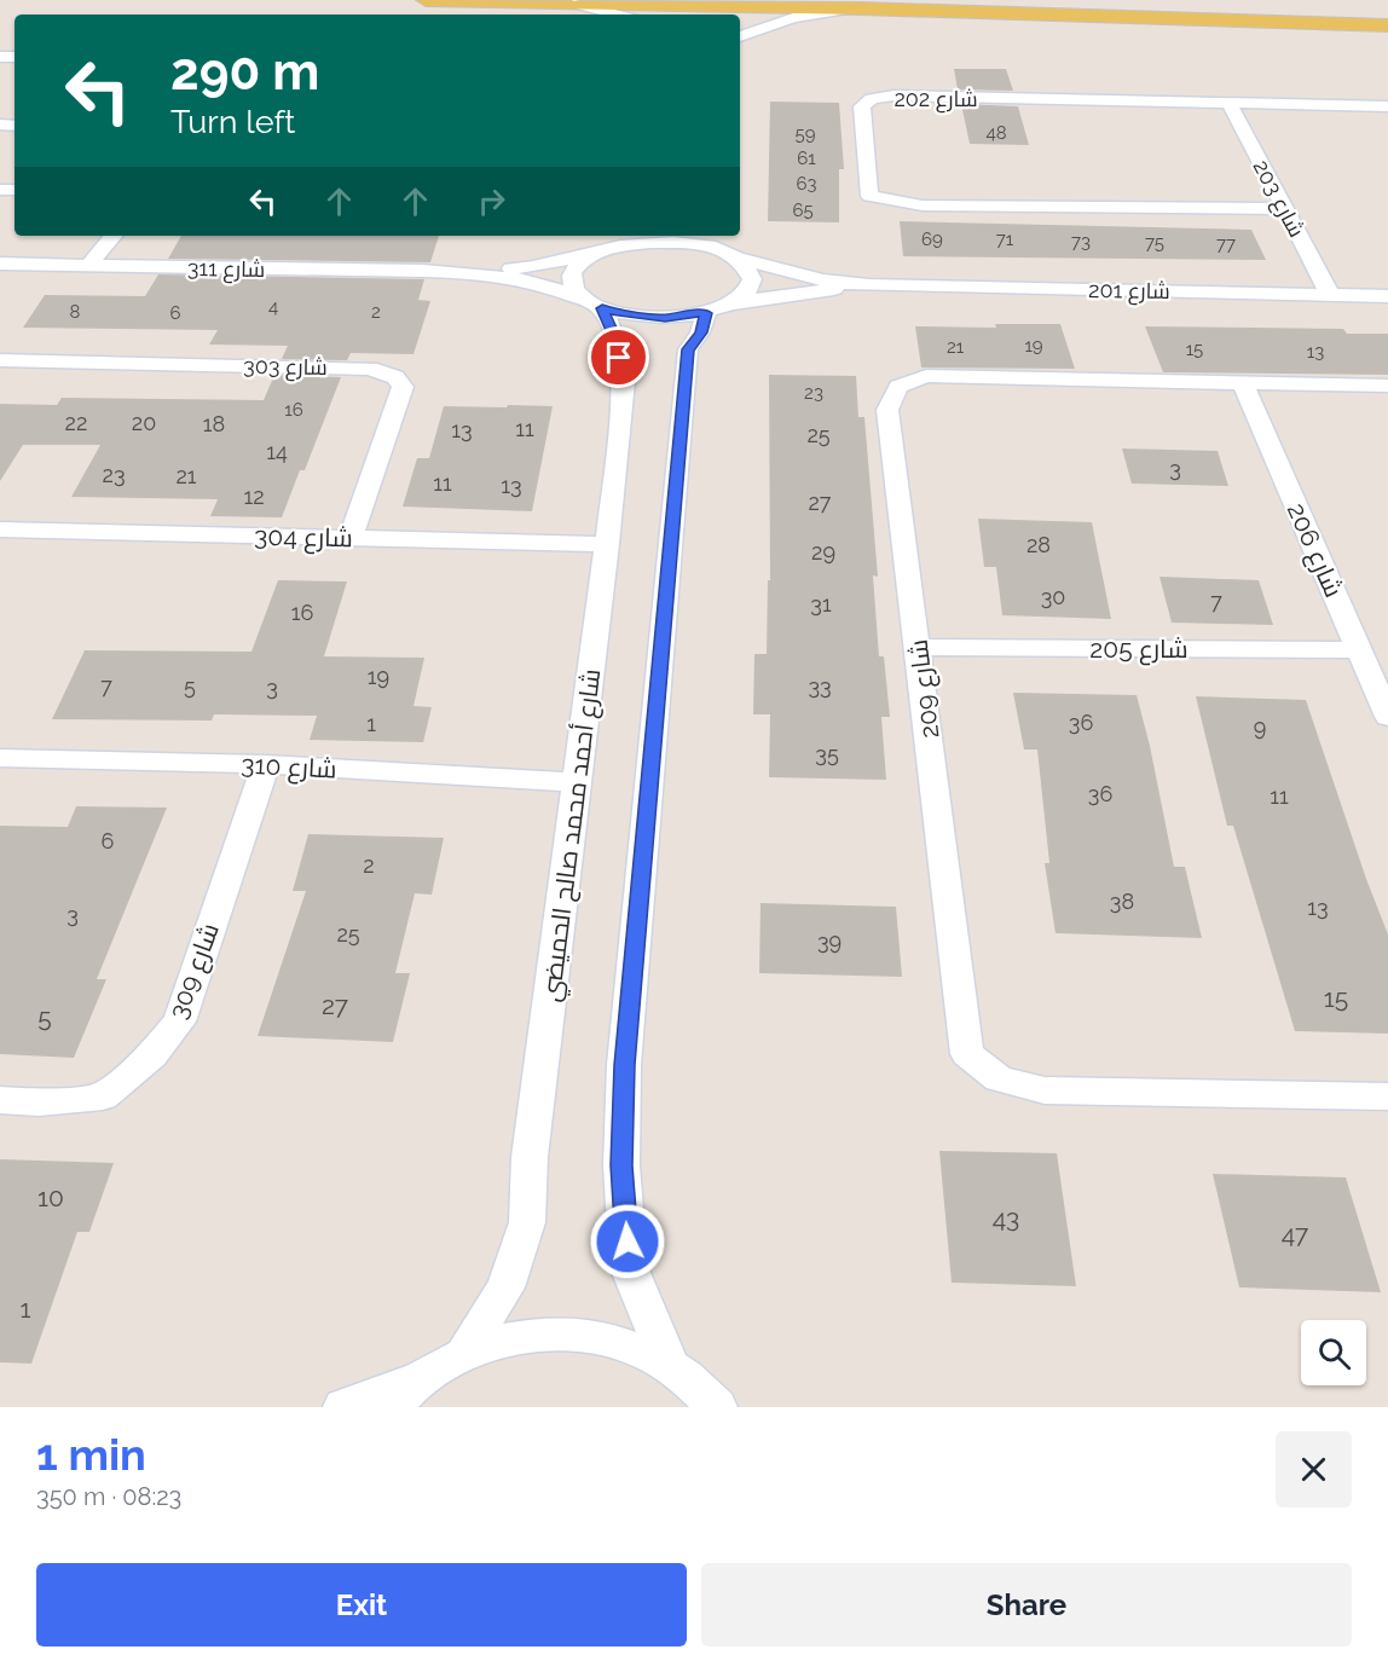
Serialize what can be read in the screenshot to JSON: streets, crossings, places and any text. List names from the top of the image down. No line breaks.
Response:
{"streets":{"street":["شارع 202","شارع 203","شارع 311","شارع 201","شارع 303","شارع 304","شارع 206","شارع 205","شارع 209","شارع 310","شارع أحمد محمد صالح الحميضي","شارع 309"]},"crossings":[["شارع 202","شارع 203"],["شارع 203","شارع 201"],["شارع 311","شارع 201"],["شارع 311","شارع أحمد محمد صالح الحميضي"],["شارع 303","شارع 304"],["شارع 304","شارع أحمد محمد صالح الحميضي"],["شارع 206","شارع 205"],["شارع 206","شارع 209"],["شارع 205","شارع 209"],["شارع 310","شارع أحمد محمد صالح الحميضي"],["شارع 310","شارع 309"]],"house_numbers":["48","59","61","63","65","69","71","73","75","77","4","8","2","6","19","21","15","13","23","16","22","20","18","11","13","25","14","3","23","21","11","13","12","27","28","29","30","7","31","16","19","7","5","33","3","36","1","9","35","36","11","6","2","38","13","3","25","39","15","27","5","10","43","47","1"],"page":{"turn":["290 m","Turn left"],"heading":["1 min","350 m · 08:23"],"buttons":["Exit","Share"]}}
